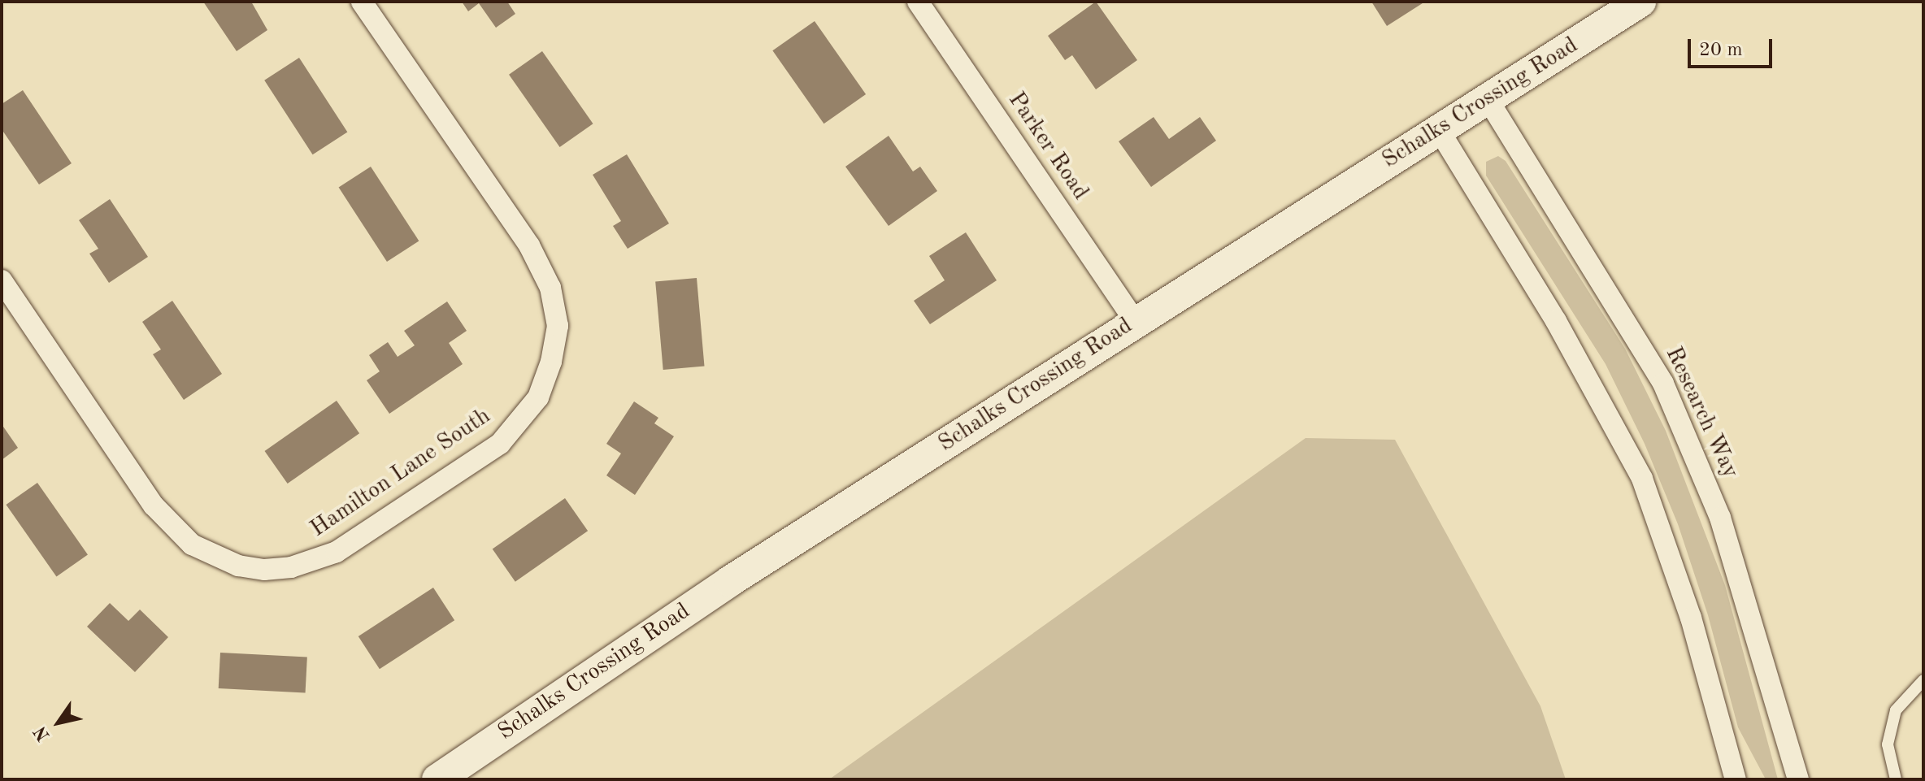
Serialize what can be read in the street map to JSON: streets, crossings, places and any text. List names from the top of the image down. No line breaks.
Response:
{"streets":{"street":["Schalks Crossing Road","Parker Road","Research Way","Hamilton Lane South"]},"crossings":[["Schalks Crossing Road","Parker Road"],["Schalks Crossing Road","Research Way"]],"scale_bar":"20 m","north":"bottom left"}
